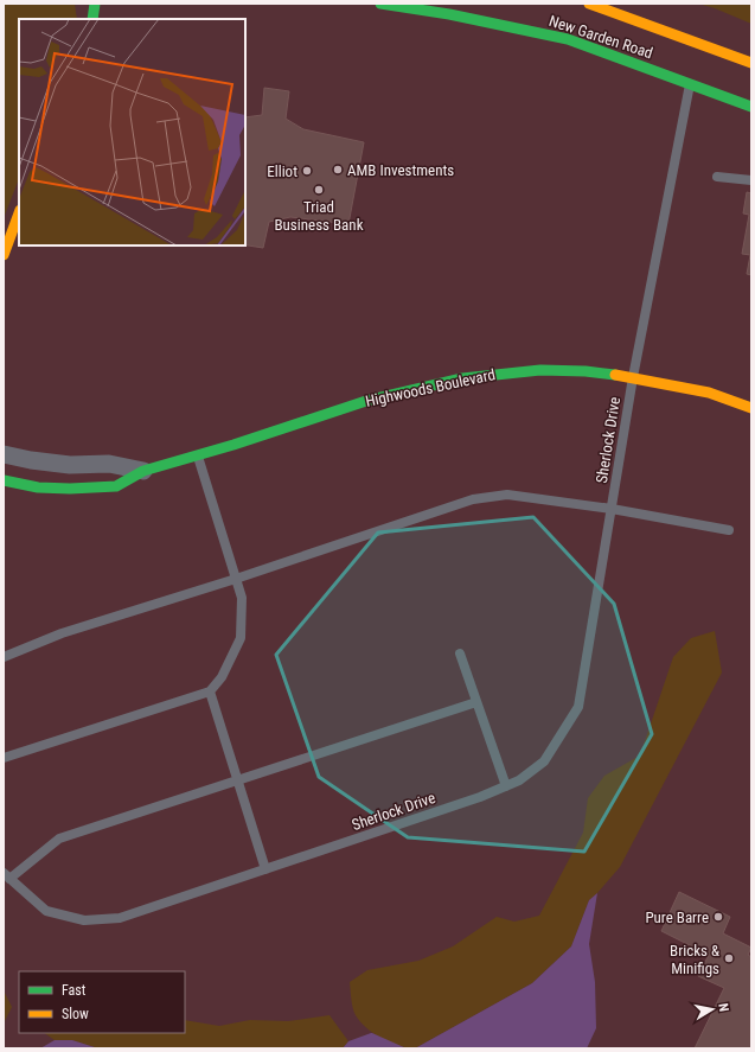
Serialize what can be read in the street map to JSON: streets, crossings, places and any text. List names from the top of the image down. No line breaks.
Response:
{"streets":{"street":["New Garden Road","Highwoods Boulevard"],"lane":["Sherlock Drive"]},"crossings":[["New Garden Road","Sherlock Drive"],["Highwoods Boulevard","Sherlock Drive"]],"places":["AMB Investments","Elliot","Triad Business Bank","Pure Barre","Bricks & Minifigs"],"legend":["Fast","Slow"],"north":"right"}
